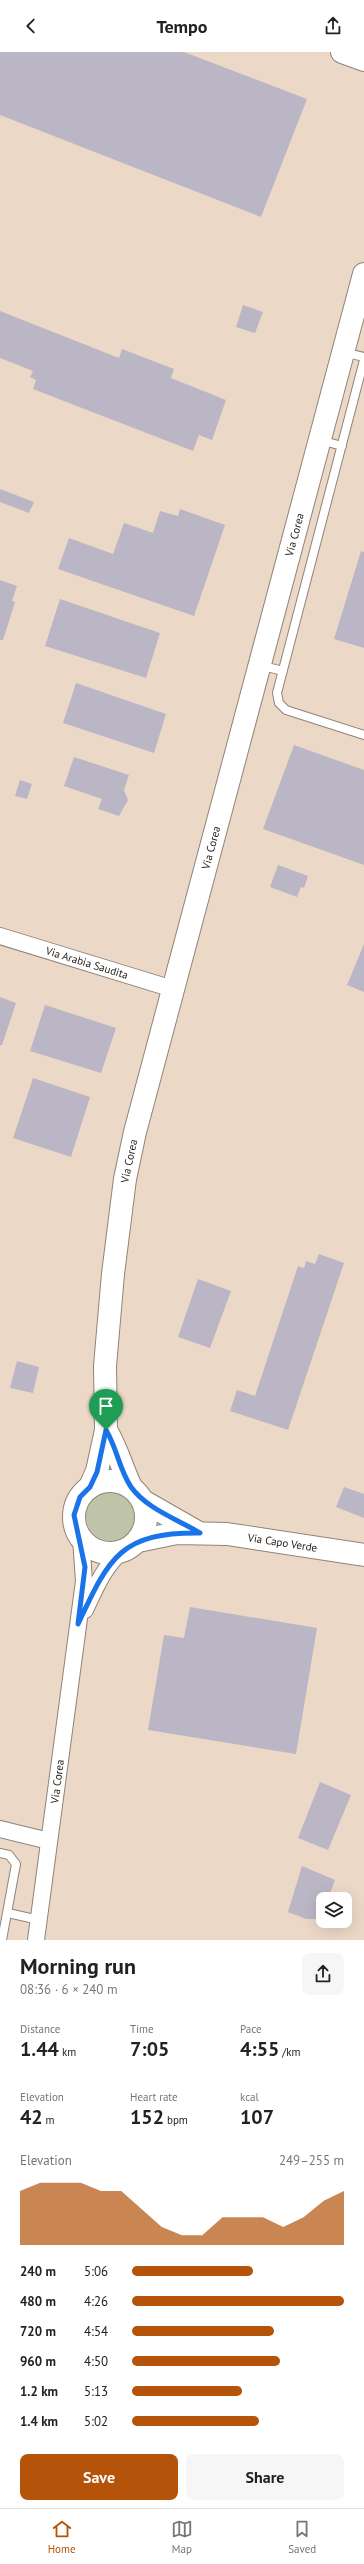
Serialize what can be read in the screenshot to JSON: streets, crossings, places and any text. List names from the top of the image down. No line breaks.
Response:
{"streets":{"street":["Via Corea","Via Arabia Saudita","Via Capo Verde"]},"crossings":[["Via Corea","Via Arabia Saudita"],["Via Corea","Via Capo Verde"]],"page":{"header":"Tempo","heading":["Morning run","08:36 · 6 × 240 m"],"stats":[["Distance","1.44 km"],["Time","7:05"],["Pace","4:55 /km"],["Elevation","42 m"],["Heart rate","152 bpm"],["kcal","107"]],"chart":["Elevation","249–255 m"],"list":[{"name":"240 m","note":"5:06"},{"name":"480 m","note":"4:26"},{"name":"720 m","note":"4:54"},{"name":"960 m","note":"4:50"},{"name":"1.2 km","note":"5:13"},{"name":"1.4 km","note":"5:02"}],"buttons":["Save","Share"],"tabs":["Home","Map","Saved"]}}
